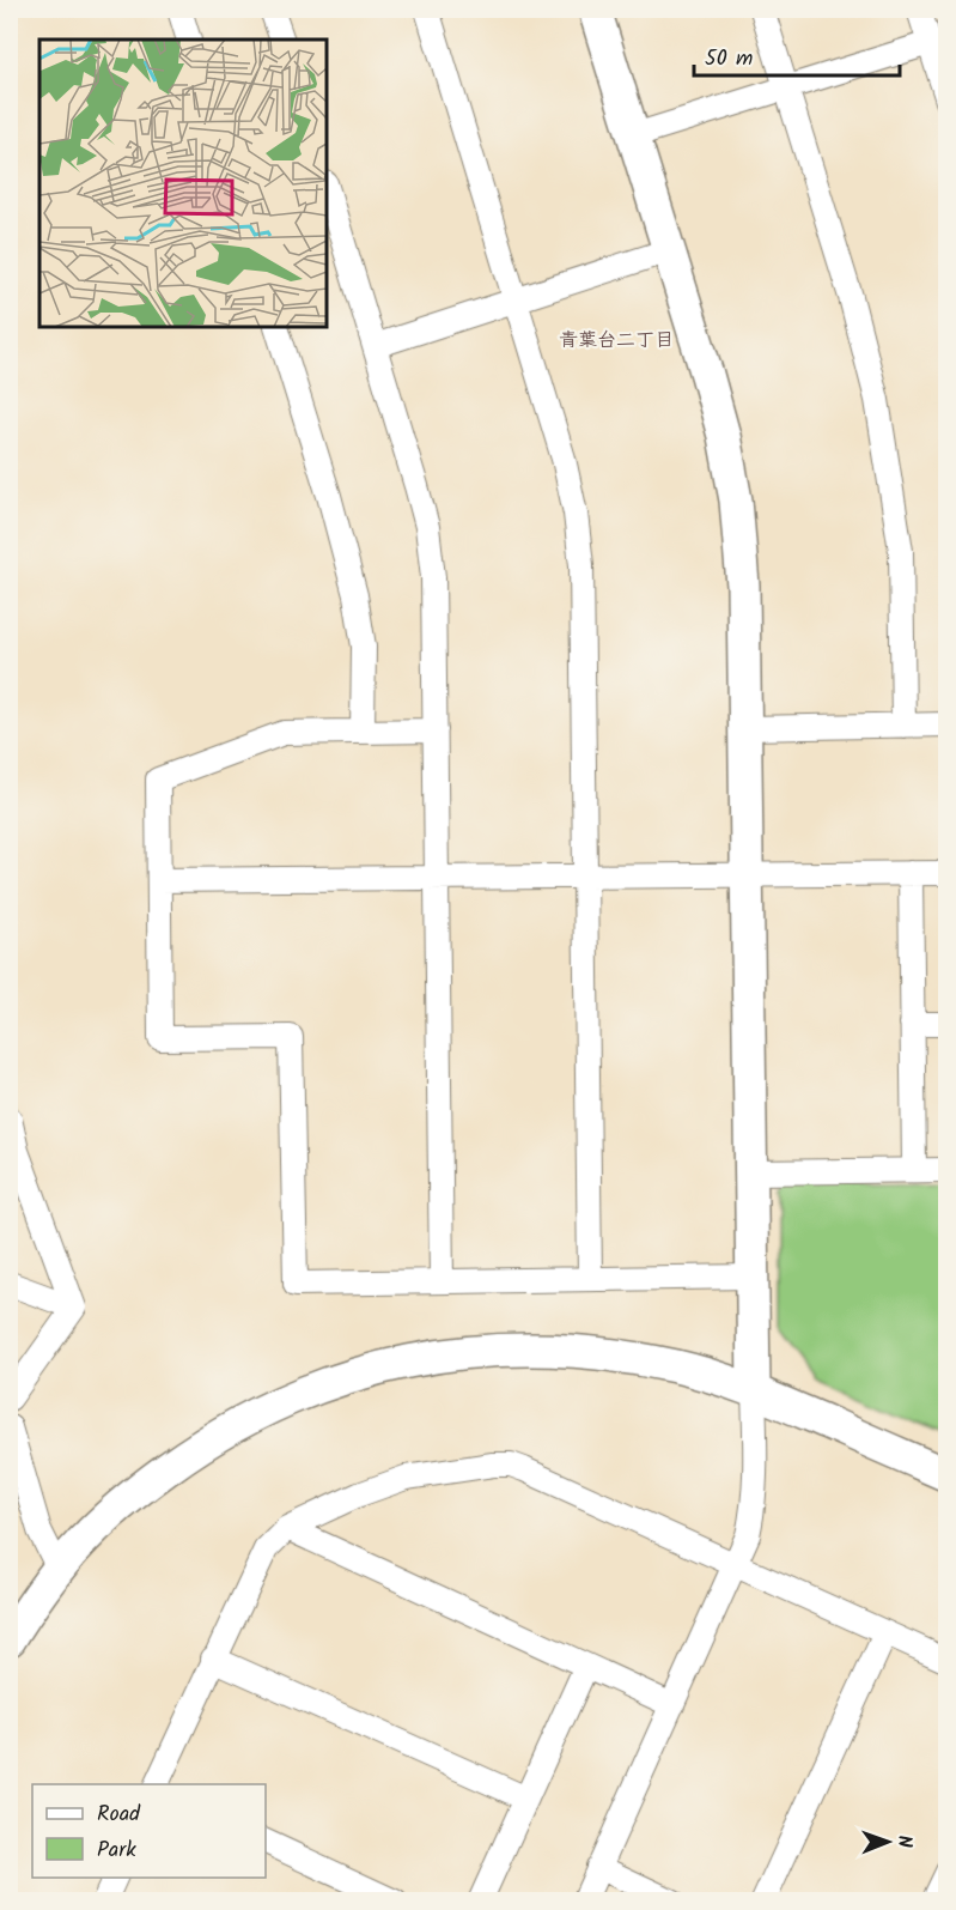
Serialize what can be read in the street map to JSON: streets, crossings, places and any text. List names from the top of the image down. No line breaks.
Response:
{"districts":["青葉台二丁目"],"legend":["Road","Park"],"scale_bar":"50 m","north":"right"}
